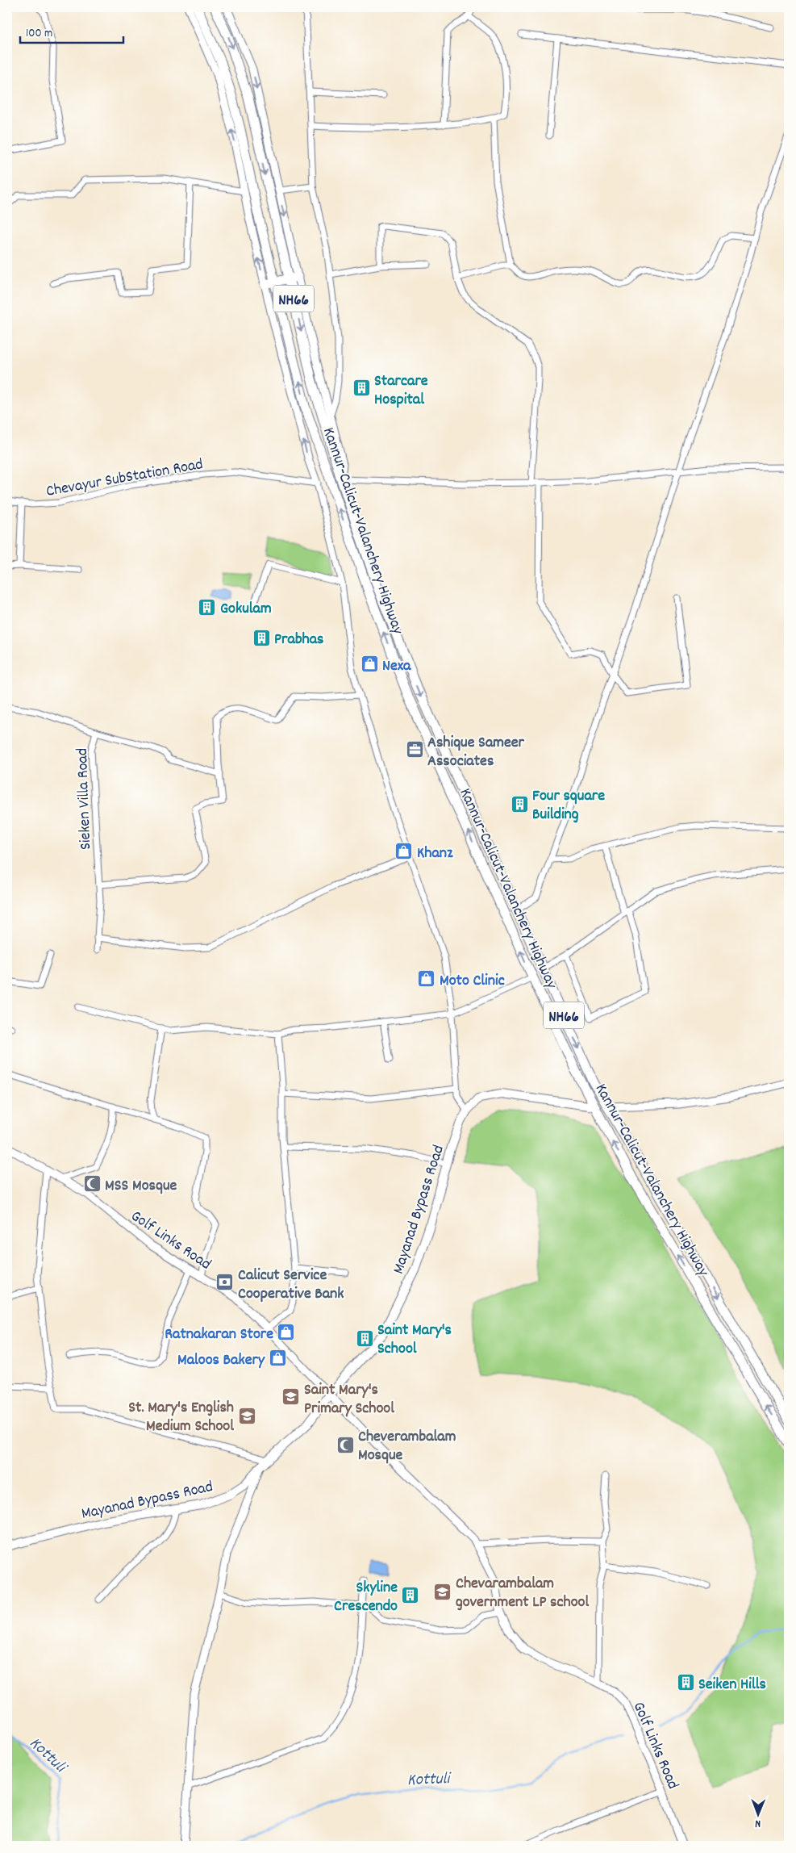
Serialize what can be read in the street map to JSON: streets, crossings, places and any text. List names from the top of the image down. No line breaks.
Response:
{"streets":{"highway":["NH66","Kannur-Calicut-Valanchery Highway"],"main road":["Mayanad Bypass Road","Golf Links Road"],"street":["Chevayur SubStation Road","Sieken Villa Road"]},"crossings":[["Kannur-Calicut-Valanchery Highway","Mayanad Bypass Road"],["Mayanad Bypass Road","Golf Links Road"]],"water":["Kottuli"],"places":{"building":["Starcare Hospital","Gokulam","Prabhas","Four square Building","Saint Mary's School","Skyline Crescendo","Seiken Hills"],"shop":["Nexa","Khanz","Moto Clinic","Ratnakaran Store","Maloos Bakery"],"office":["Ashique Sameer Associates"],"mosque":["MSS Mosque","Cheverambalam Mosque"],"bank":["Calicut Service Cooperative Bank"],"school or university":["Saint Mary's Primary School","St. Mary's English Medium School","Chevarambalam government LP school"]},"scale_bar":"100 m","north":"bottom"}
